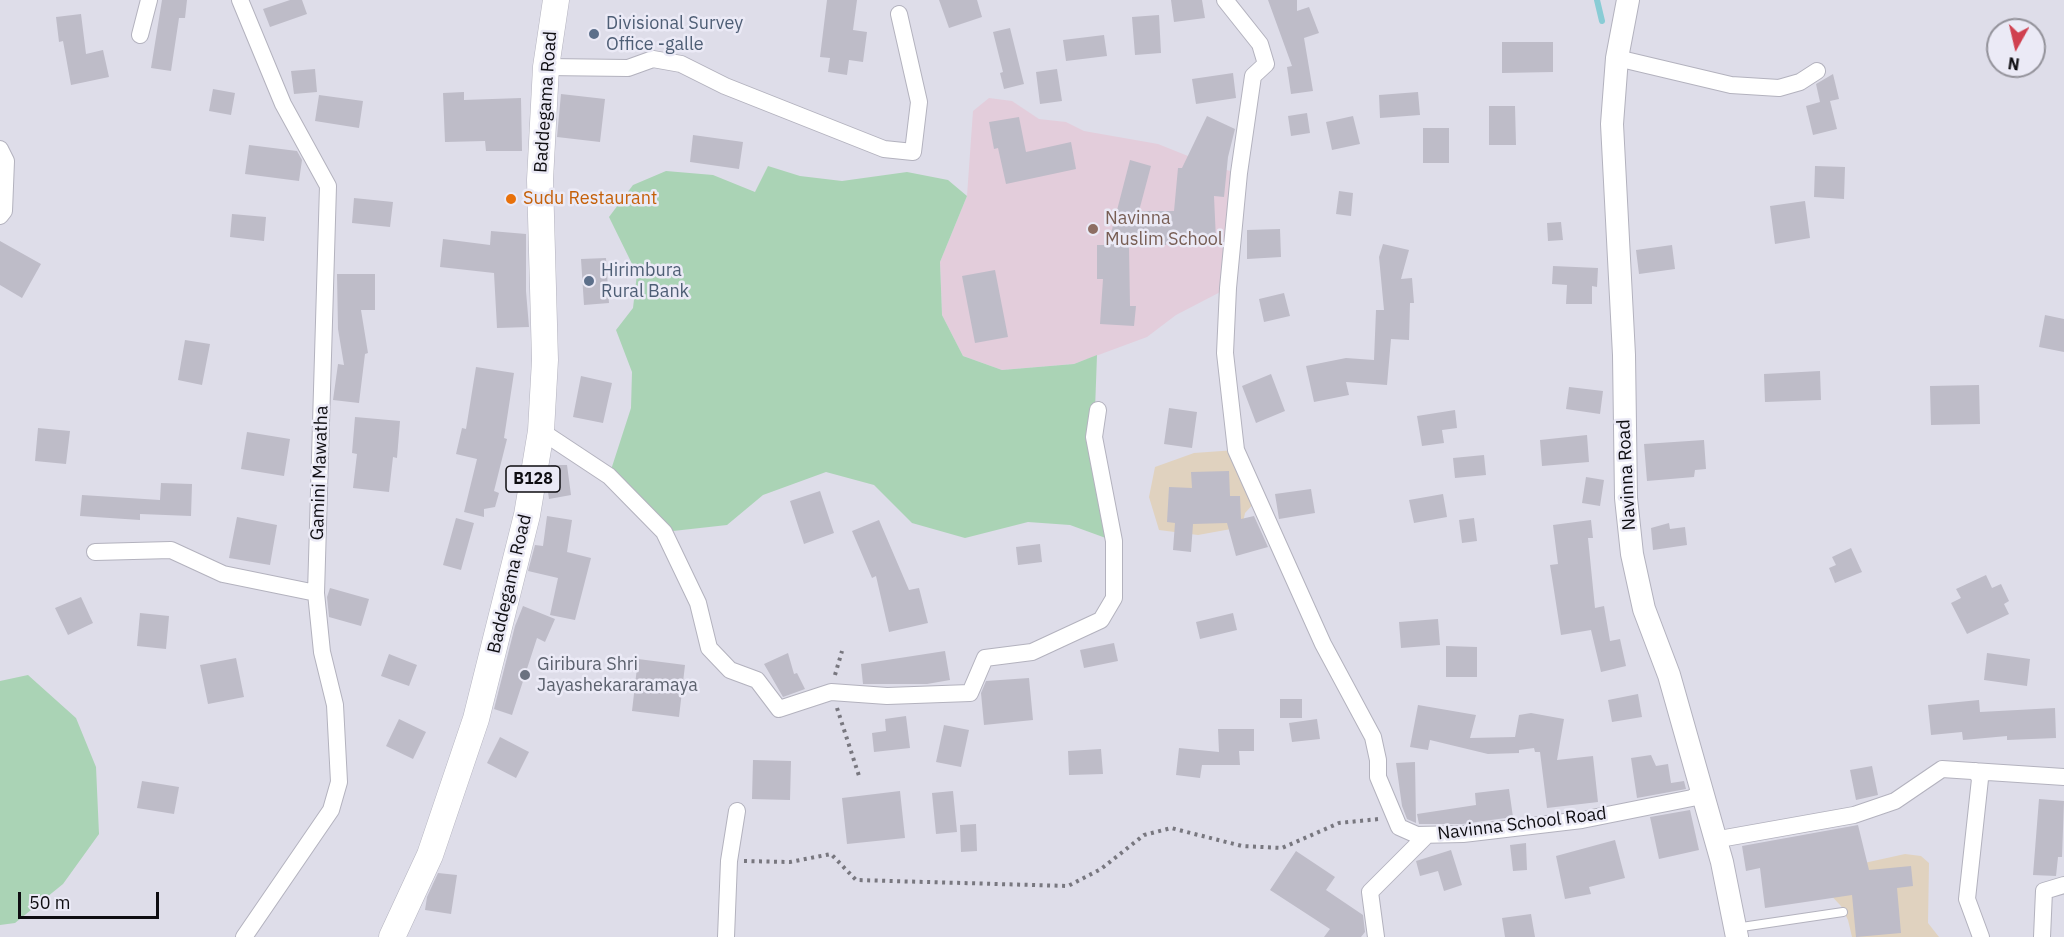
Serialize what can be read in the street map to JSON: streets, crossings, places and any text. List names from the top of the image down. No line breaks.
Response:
{"streets":{"main road":["Baddegama Road","B128"],"street":["Gamini Mawatha","Navinna Road","Navinna School Road"]},"crossings":[["Navinna Road","Navinna School Road"]],"places":["Divisional Survey Office -galle","Sudu Restaurant","Navinna Muslim School","Hirimbura Rural Bank","Giribura Shri Jayashekararamaya"],"scale_bar":"50 m","north":"bottom"}
